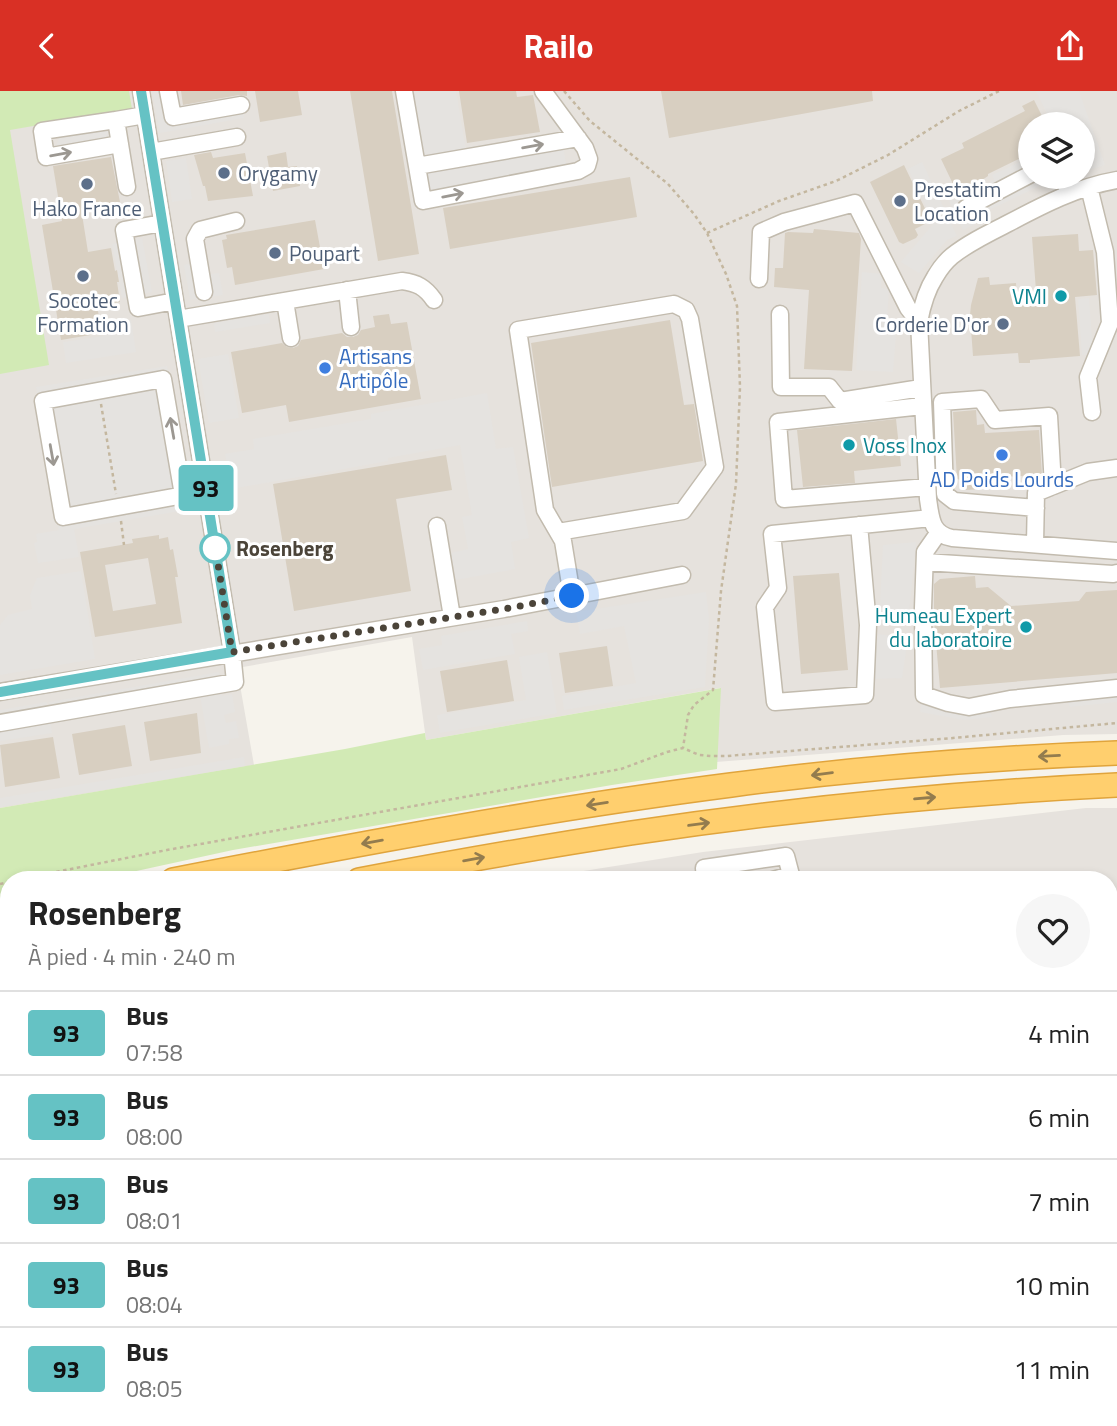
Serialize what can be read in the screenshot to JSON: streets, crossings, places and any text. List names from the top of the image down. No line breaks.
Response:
{"places":["Orygamy","Hako France","Prestatim Location","Poupart","Socotec Formation","VMI","Corderie D'or","Artisans Artipôle","Voss Inox","AD Poids Lourds","Rosenberg","Humeau Expert du laboratoire"],"lines":["bus line 93"],"page":{"header":"Railo","on_map":"93","heading":["Rosenberg","À pied · 4 min · 240 m"],"list":[{"mark":"93","name":"Bus","note":"07:58","value":"4 min"},{"mark":"93","name":"Bus","note":"08:00","value":"6 min"},{"mark":"93","name":"Bus","note":"08:01","value":"7 min"},{"mark":"93","name":"Bus","note":"08:04","value":"10 min"},{"mark":"93","name":"Bus","note":"08:05","value":"11 min"}]}}
